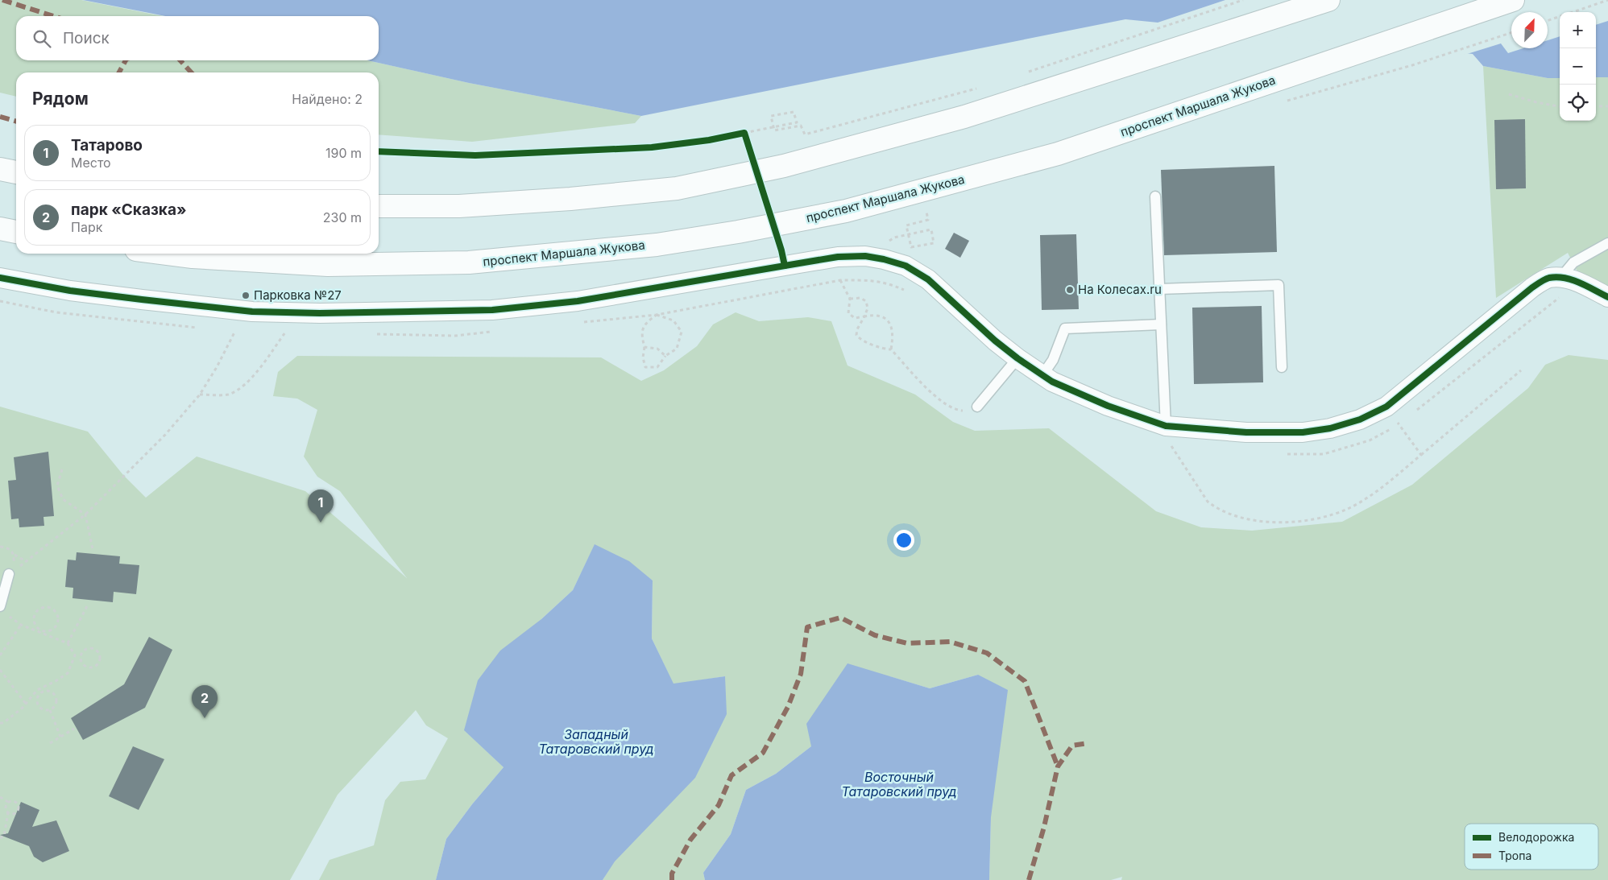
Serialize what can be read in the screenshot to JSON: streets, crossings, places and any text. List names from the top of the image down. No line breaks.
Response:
{"streets":{"main road":["проспект Маршала Жукова"]},"water":["Западный Татаровский пруд","Восточный Татаровский пруд"],"places":["На Колесах.ru","Парковка №27"],"legend":["Велодорожка","Тропа"],"north":"top right","page":{"map_buttons":["+","−"],"search":"Поиск","heading":["Рядом","Найдено: 2"],"list":[{"mark":"1","name":"Татарово","note":"Место","value":"190 m"},{"mark":"2","name":"парк «Сказка»","note":"Парк","value":"230 m"}],"pins":["1","2"]}}
